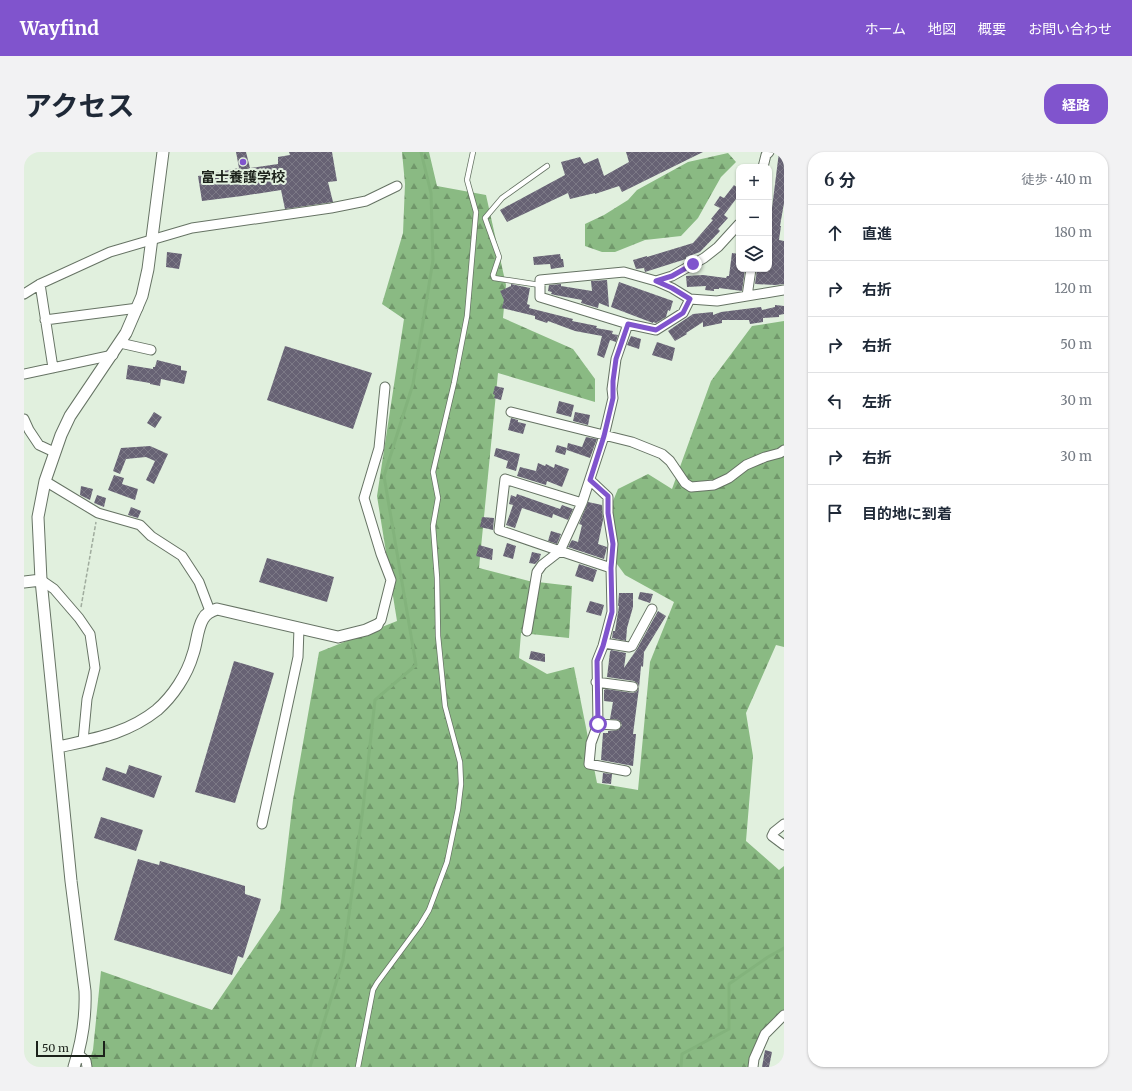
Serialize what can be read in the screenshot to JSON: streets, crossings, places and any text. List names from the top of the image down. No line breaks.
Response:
{"places":["富士養護学校"],"scale_bar":"50 m","page":{"header":"Wayfind","nav":["ホーム","地図","概要","お問い合わせ"],"title":"アクセス","buttons":"経路","heading":["6 分","徒歩 · 410 m"],"map_buttons":["+","−"],"list":[["直進","180 m"],["右折","120 m"],["右折","50 m"],["左折","30 m"],["右折","30 m"],"目的地に到着"],"scale":"50 m"}}
